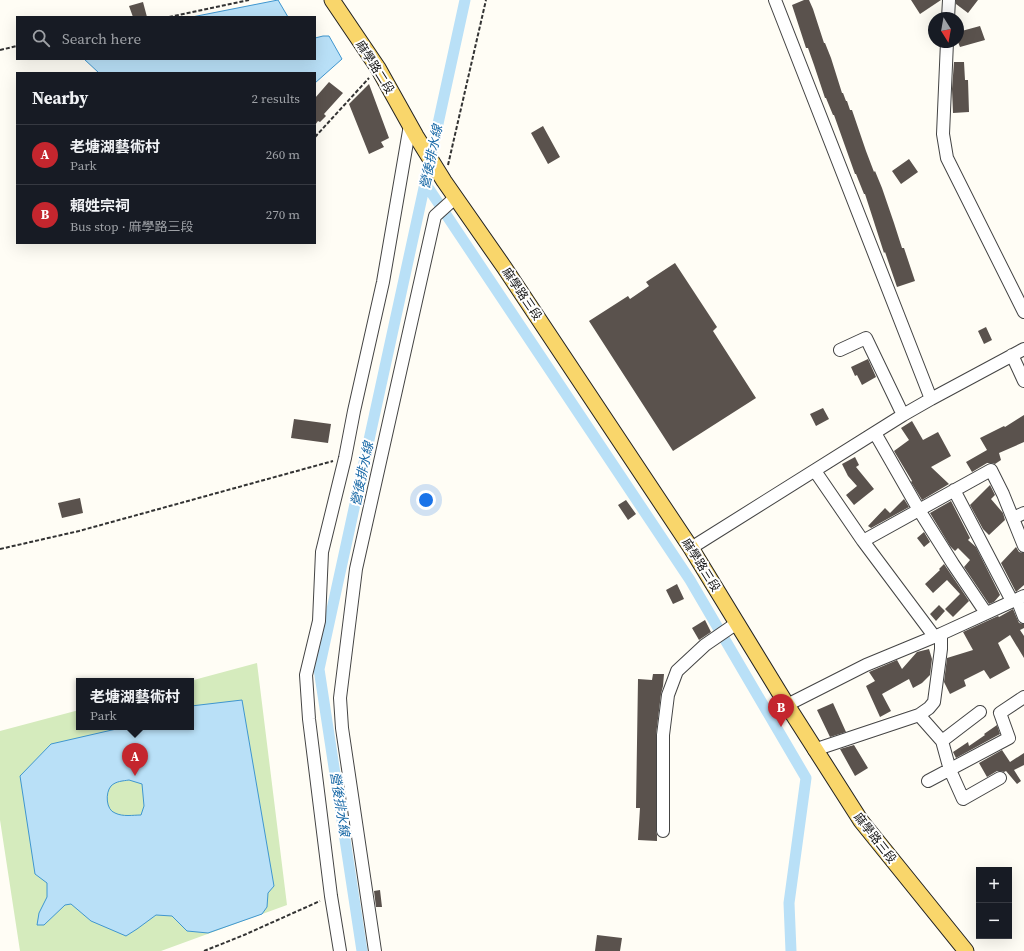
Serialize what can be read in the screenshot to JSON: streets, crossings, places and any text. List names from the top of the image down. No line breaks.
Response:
{"streets":{"main road":["麻學路二段","麻學路三段"]},"crossings":[["麻學路二段","麻學路三段"]],"water":["營後排水線"],"north":"bottom","page":{"search":"Search here","heading":["Nearby","2 results"],"list":[{"mark":"A","name":"老塘湖藝術村","note":"Park","value":"260 m"},{"mark":"B","name":"賴姓宗祠","note":"Bus stop · 麻學路三段","value":"270 m"}],"popup":["老塘湖藝術村","Park"],"pins":["B","A"],"map_buttons":["+","−"]}}
